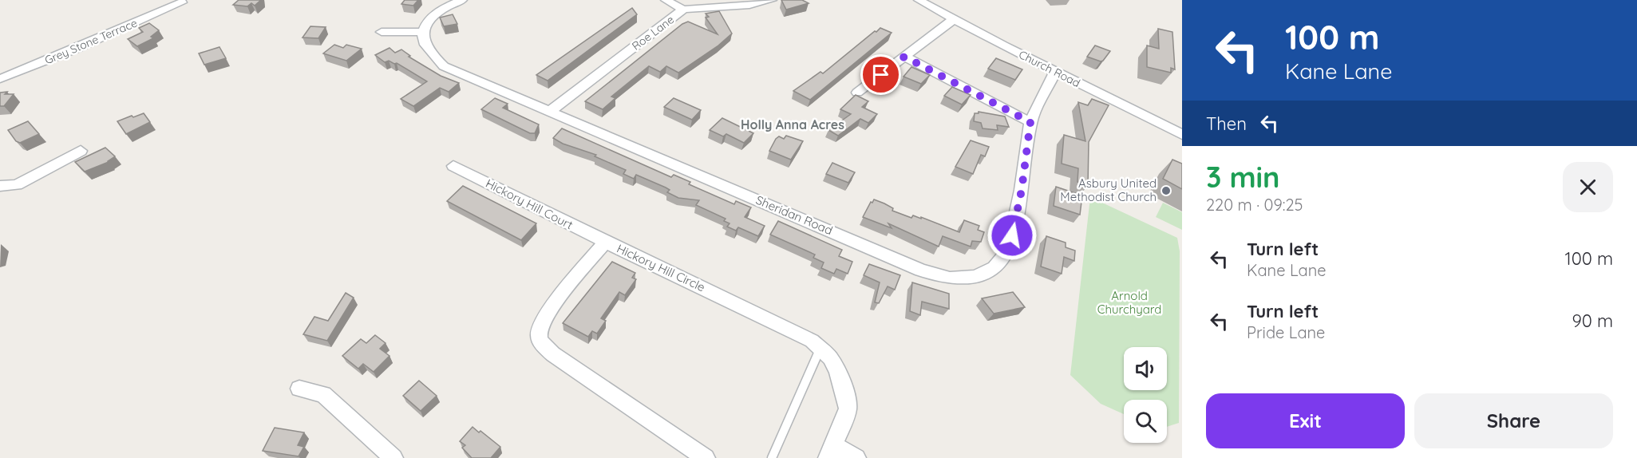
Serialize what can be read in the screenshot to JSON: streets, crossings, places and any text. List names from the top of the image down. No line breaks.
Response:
{"streets":{"street":["Roe Lane","Grey Stone Terrace","Church Road","Hickory Hill Court","Sheridan Road","Hickory Hill Circle"]},"crossings":[["Roe Lane","Sheridan Road"],["Church Road","Sheridan Road"],["Hickory Hill Court","Hickory Hill Circle"]],"districts":["Holly Anna Acres"],"parks":["Arnold Churchyard"],"places":["Asbury United Methodist Church"],"page":{"turn":["100 m","Kane Lane"],"then":"Then","heading":["3 min","220 m · 09:25"],"list":[{"name":"Turn left","note":"Kane Lane","value":"100 m"},{"name":"Turn left","note":"Pride Lane","value":"90 m"}],"buttons":["Exit","Share"]}}
